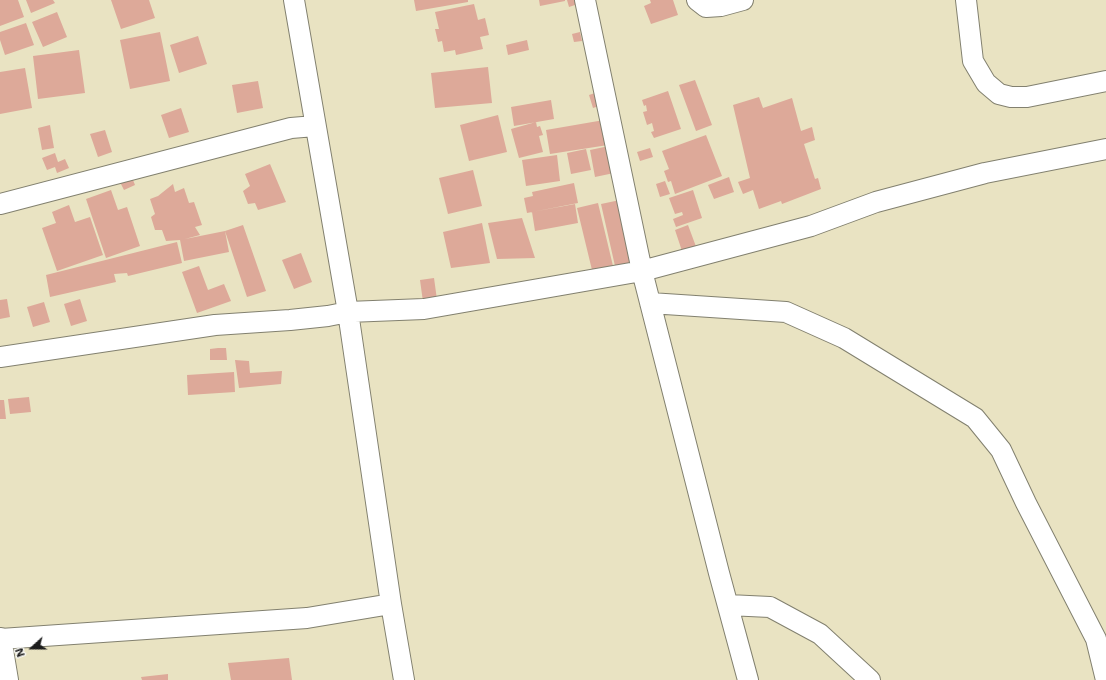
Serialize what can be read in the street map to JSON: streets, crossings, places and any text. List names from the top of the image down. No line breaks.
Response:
{"north":"left"}
